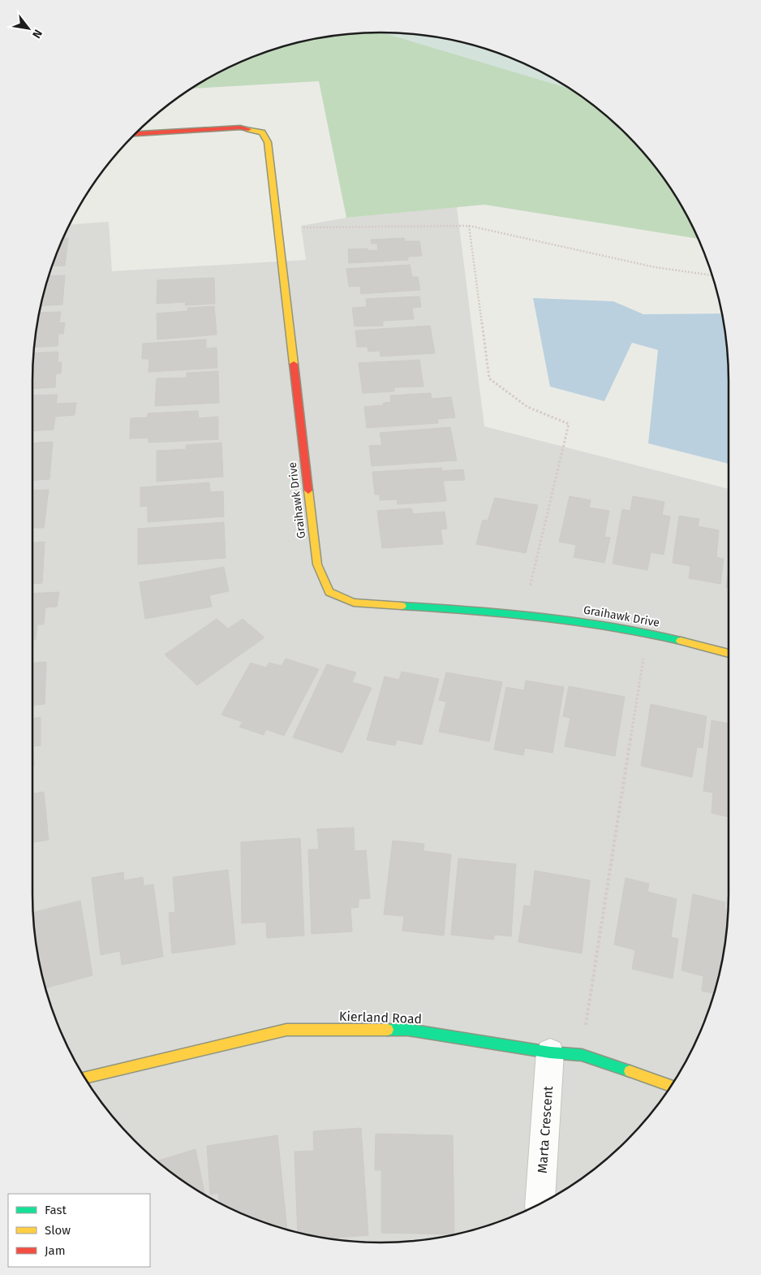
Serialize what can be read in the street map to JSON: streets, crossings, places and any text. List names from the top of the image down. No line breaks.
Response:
{"streets":{"street":["Graihawk Drive","Kierland Road","Marta Crescent"]},"crossings":[["Kierland Road","Marta Crescent"]],"legend":["Fast","Slow","Jam"],"north":"bottom right"}
